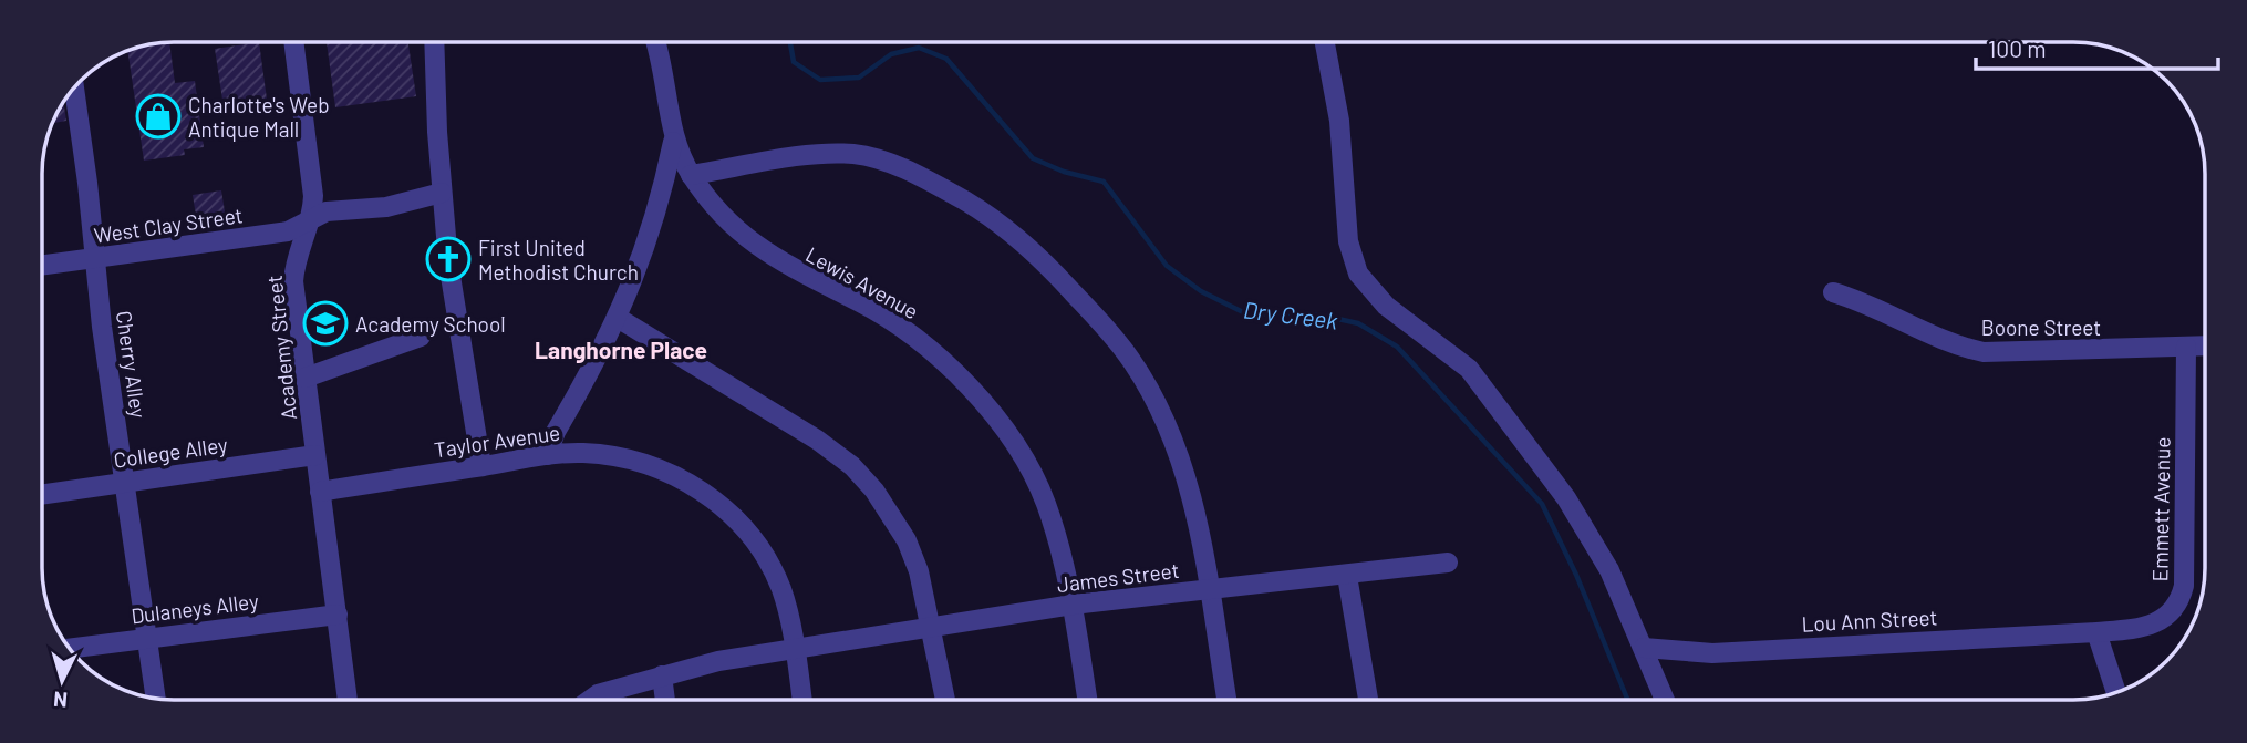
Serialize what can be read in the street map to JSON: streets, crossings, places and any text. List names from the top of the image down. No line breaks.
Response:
{"streets":{"street":["West Clay Street","Lewis Avenue","Boone Street","Academy Street","Cherry Alley","Taylor Avenue","College Alley","Emmett Avenue","James Street","Dulaneys Alley","Lou Ann Street"]},"crossings":[["West Clay Street","Academy Street"],["West Clay Street","Cherry Alley"],["Lewis Avenue","James Street"],["Boone Street","Emmett Avenue"],["Academy Street","Taylor Avenue"],["Academy Street","College Alley"],["Academy Street","Dulaneys Alley"],["Cherry Alley","College Alley"],["Cherry Alley","Dulaneys Alley"],["Taylor Avenue","James Street"],["Emmett Avenue","Lou Ann Street"]],"districts":["Langhorne Place"],"water":["Dry Creek"],"places":{"shop":["Charlotte's Web Antique Mall"],"church":["First United Methodist Church"],"school or university":["Academy School"]},"scale_bar":"100 m","north":"bottom"}
